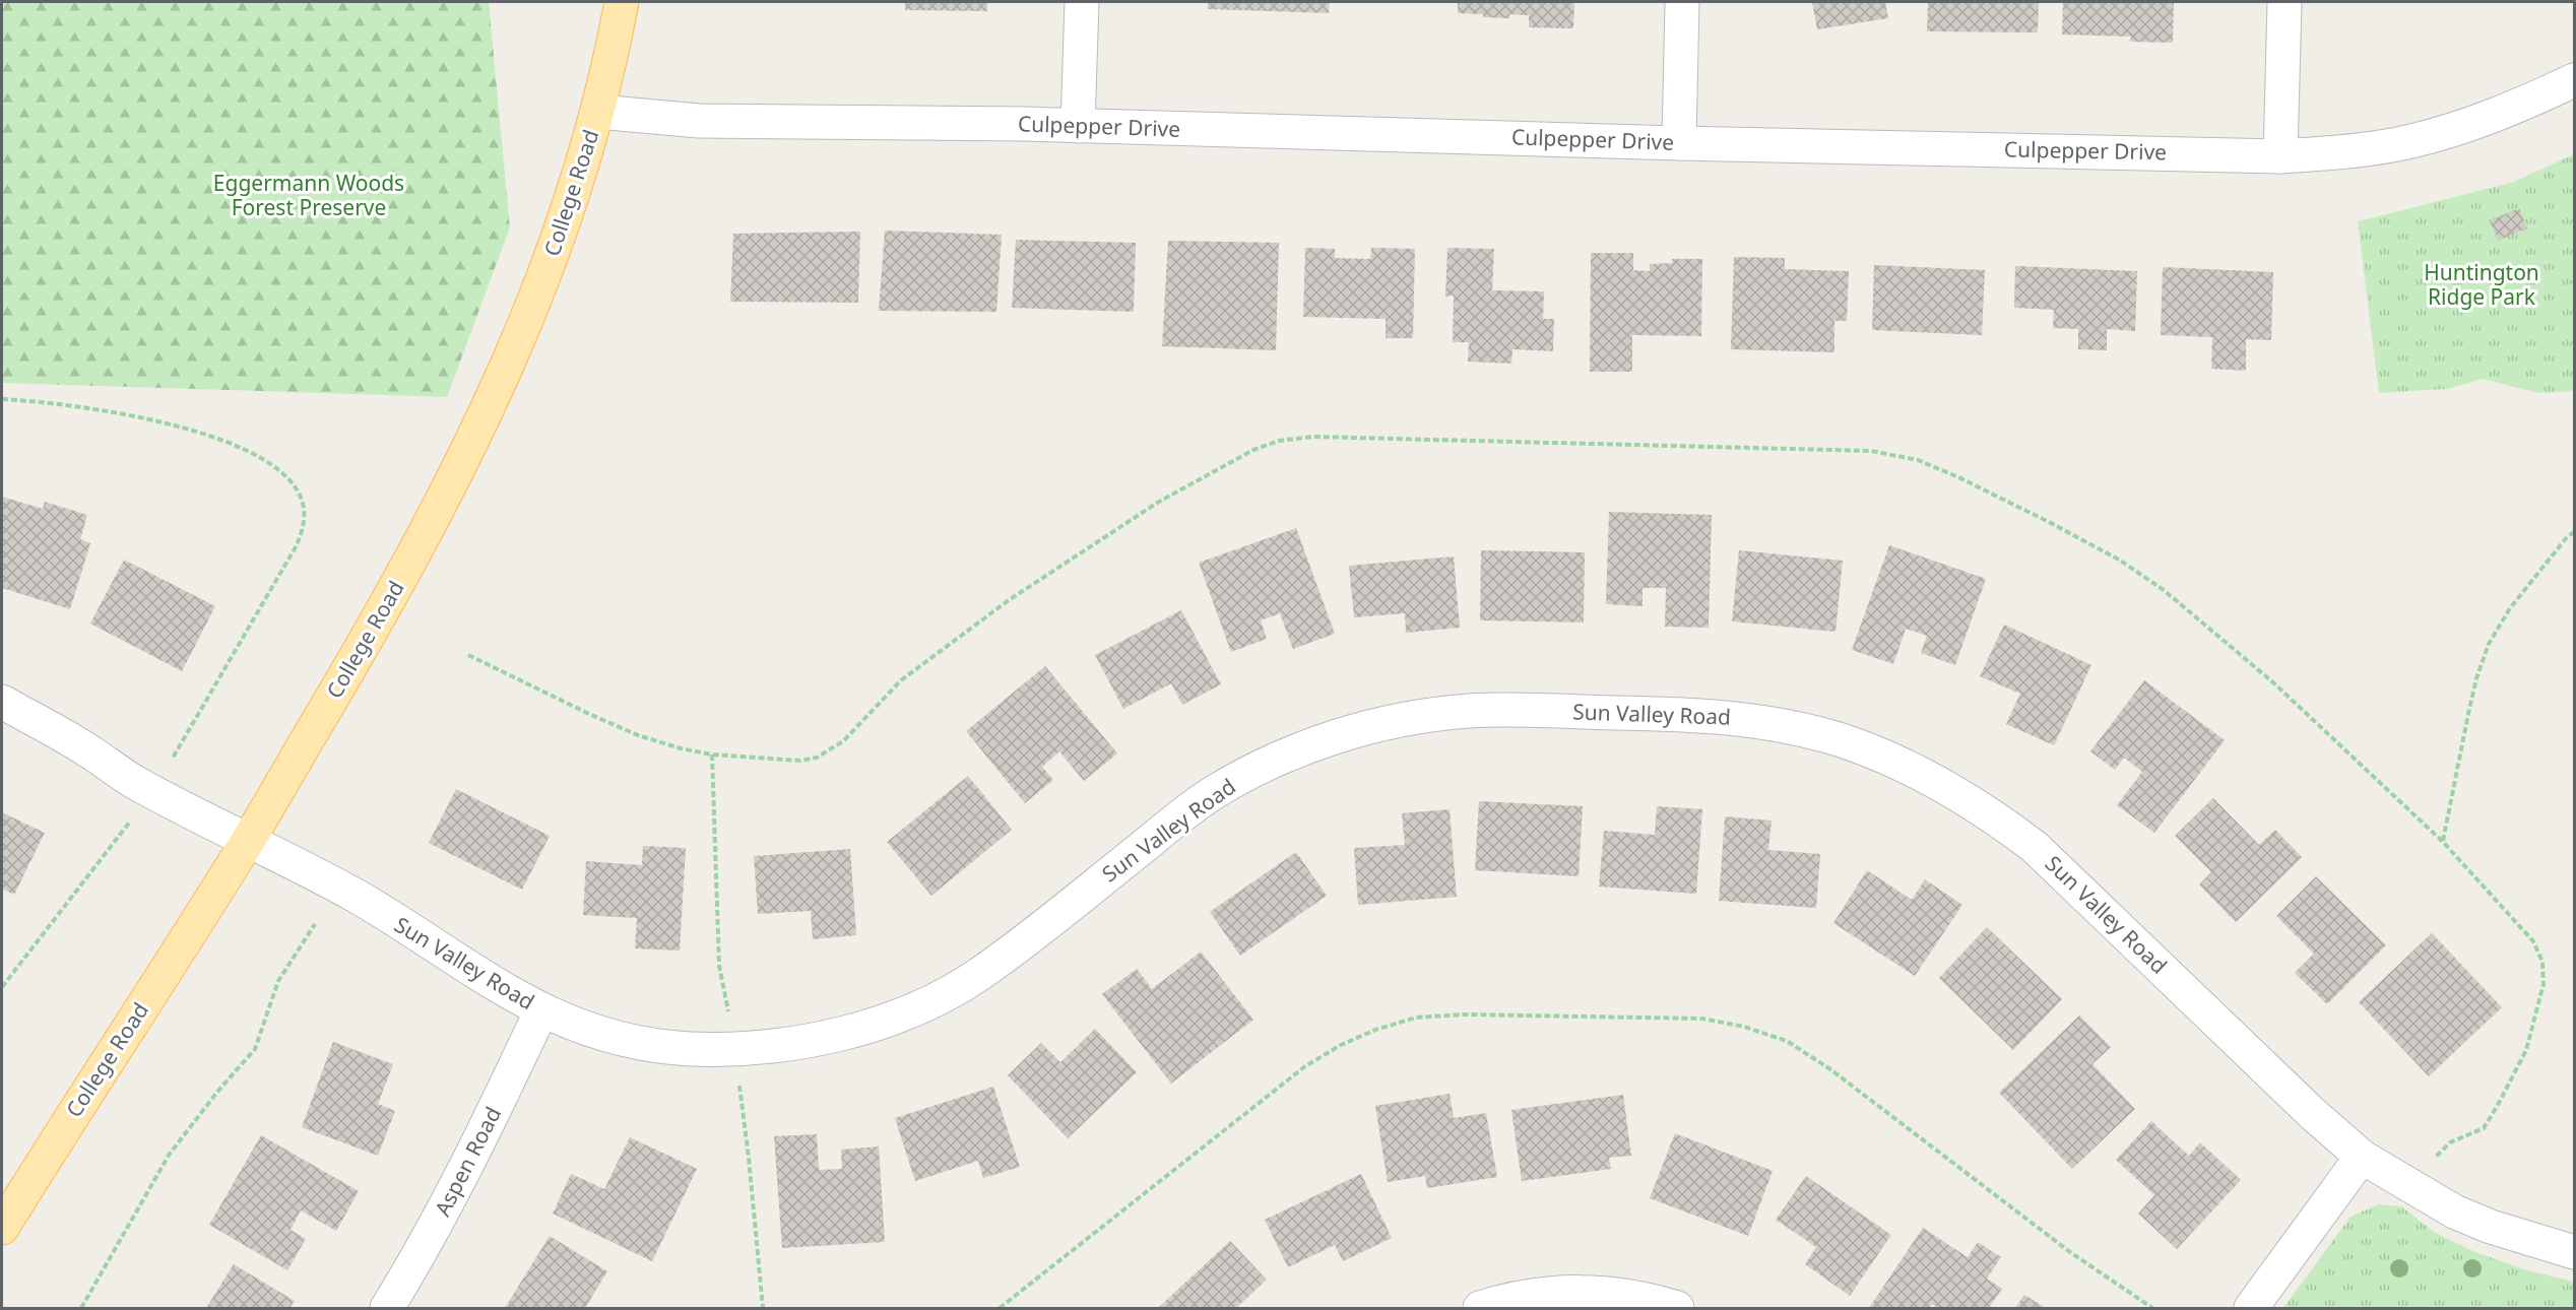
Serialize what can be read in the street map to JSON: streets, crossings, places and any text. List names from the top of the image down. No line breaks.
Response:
{"streets":{"main road":["College Road"],"street":["Culpepper Drive","Sun Valley Road","Aspen Road"]},"crossings":[["Culpepper Drive","College Road"],["College Road","Sun Valley Road"],["Sun Valley Road","Aspen Road"]],"parks":["Eggermann Woods Forest Preserve","Huntington Ridge Park"]}
